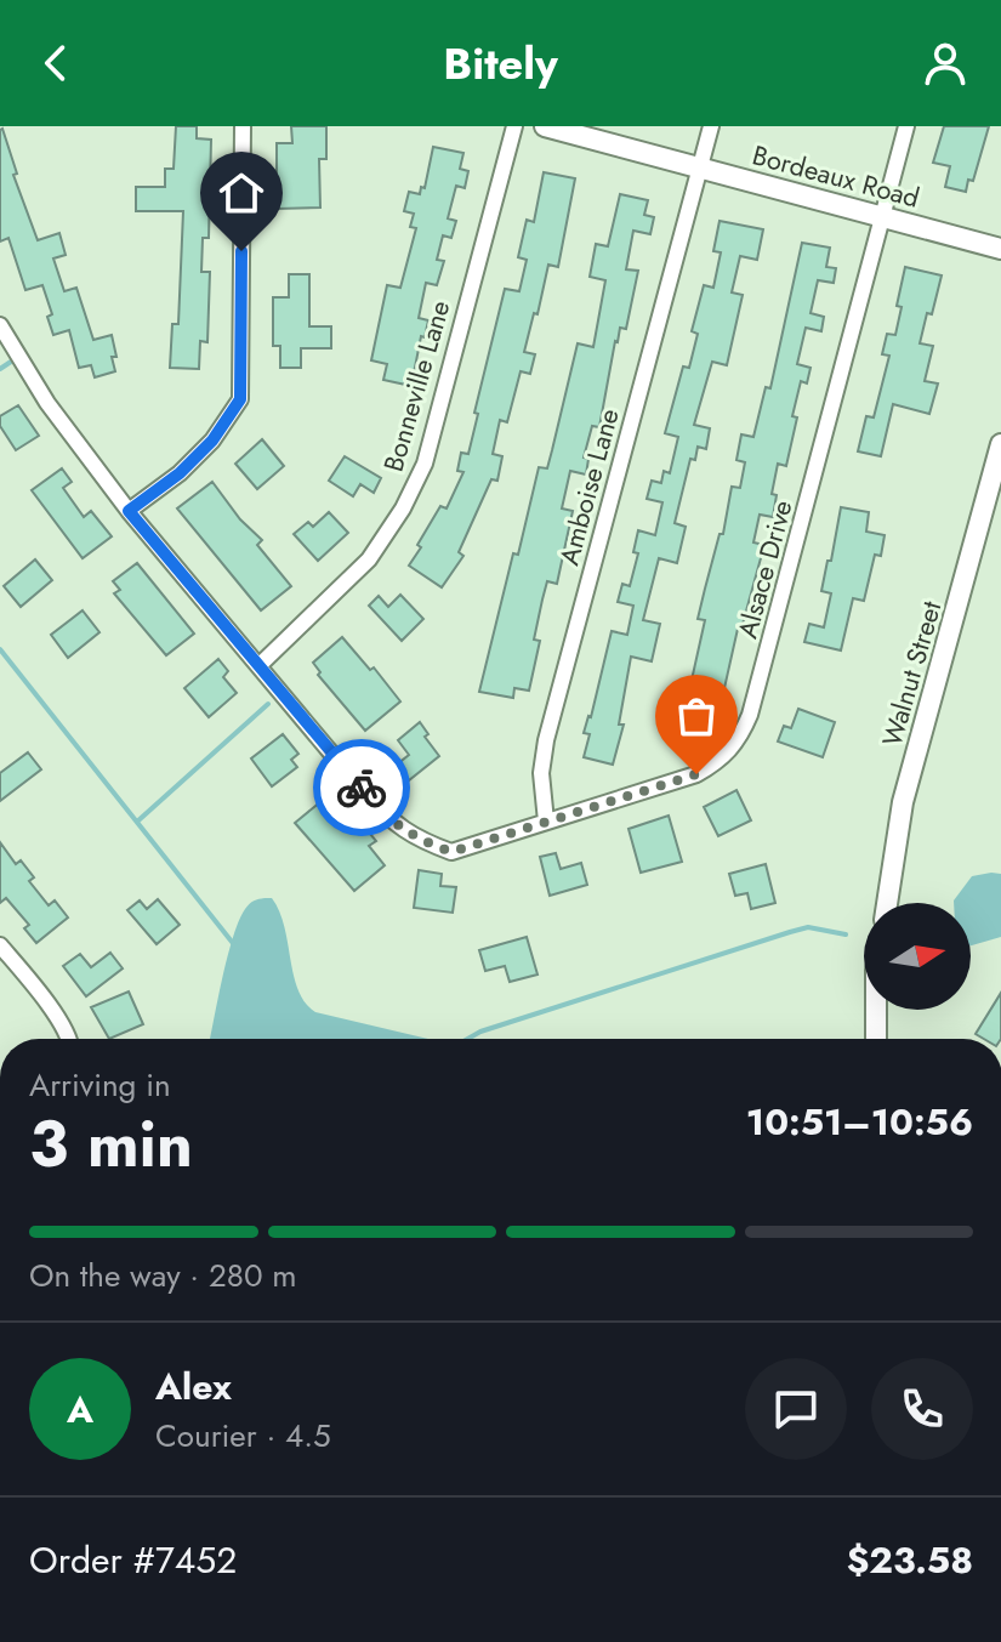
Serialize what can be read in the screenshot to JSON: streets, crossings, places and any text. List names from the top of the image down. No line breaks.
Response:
{"streets":{"street":["Bordeaux Road","Bonneville Lane","Amboise Lane","Alsace Drive","Walnut Street"]},"crossings":[["Bordeaux Road","Amboise Lane"],["Bordeaux Road","Alsace Drive"],["Bonneville Lane","Alsace Drive"],["Amboise Lane","Alsace Drive"]],"north":"right","page":{"header":"Bitely","heading":["3 min","Arriving in","10:51–10:56"],"panel":["Alex","Courier · 4.5","Order #7452","$23.58"],"bar":"On the way · 280 m","round":"A"}}
